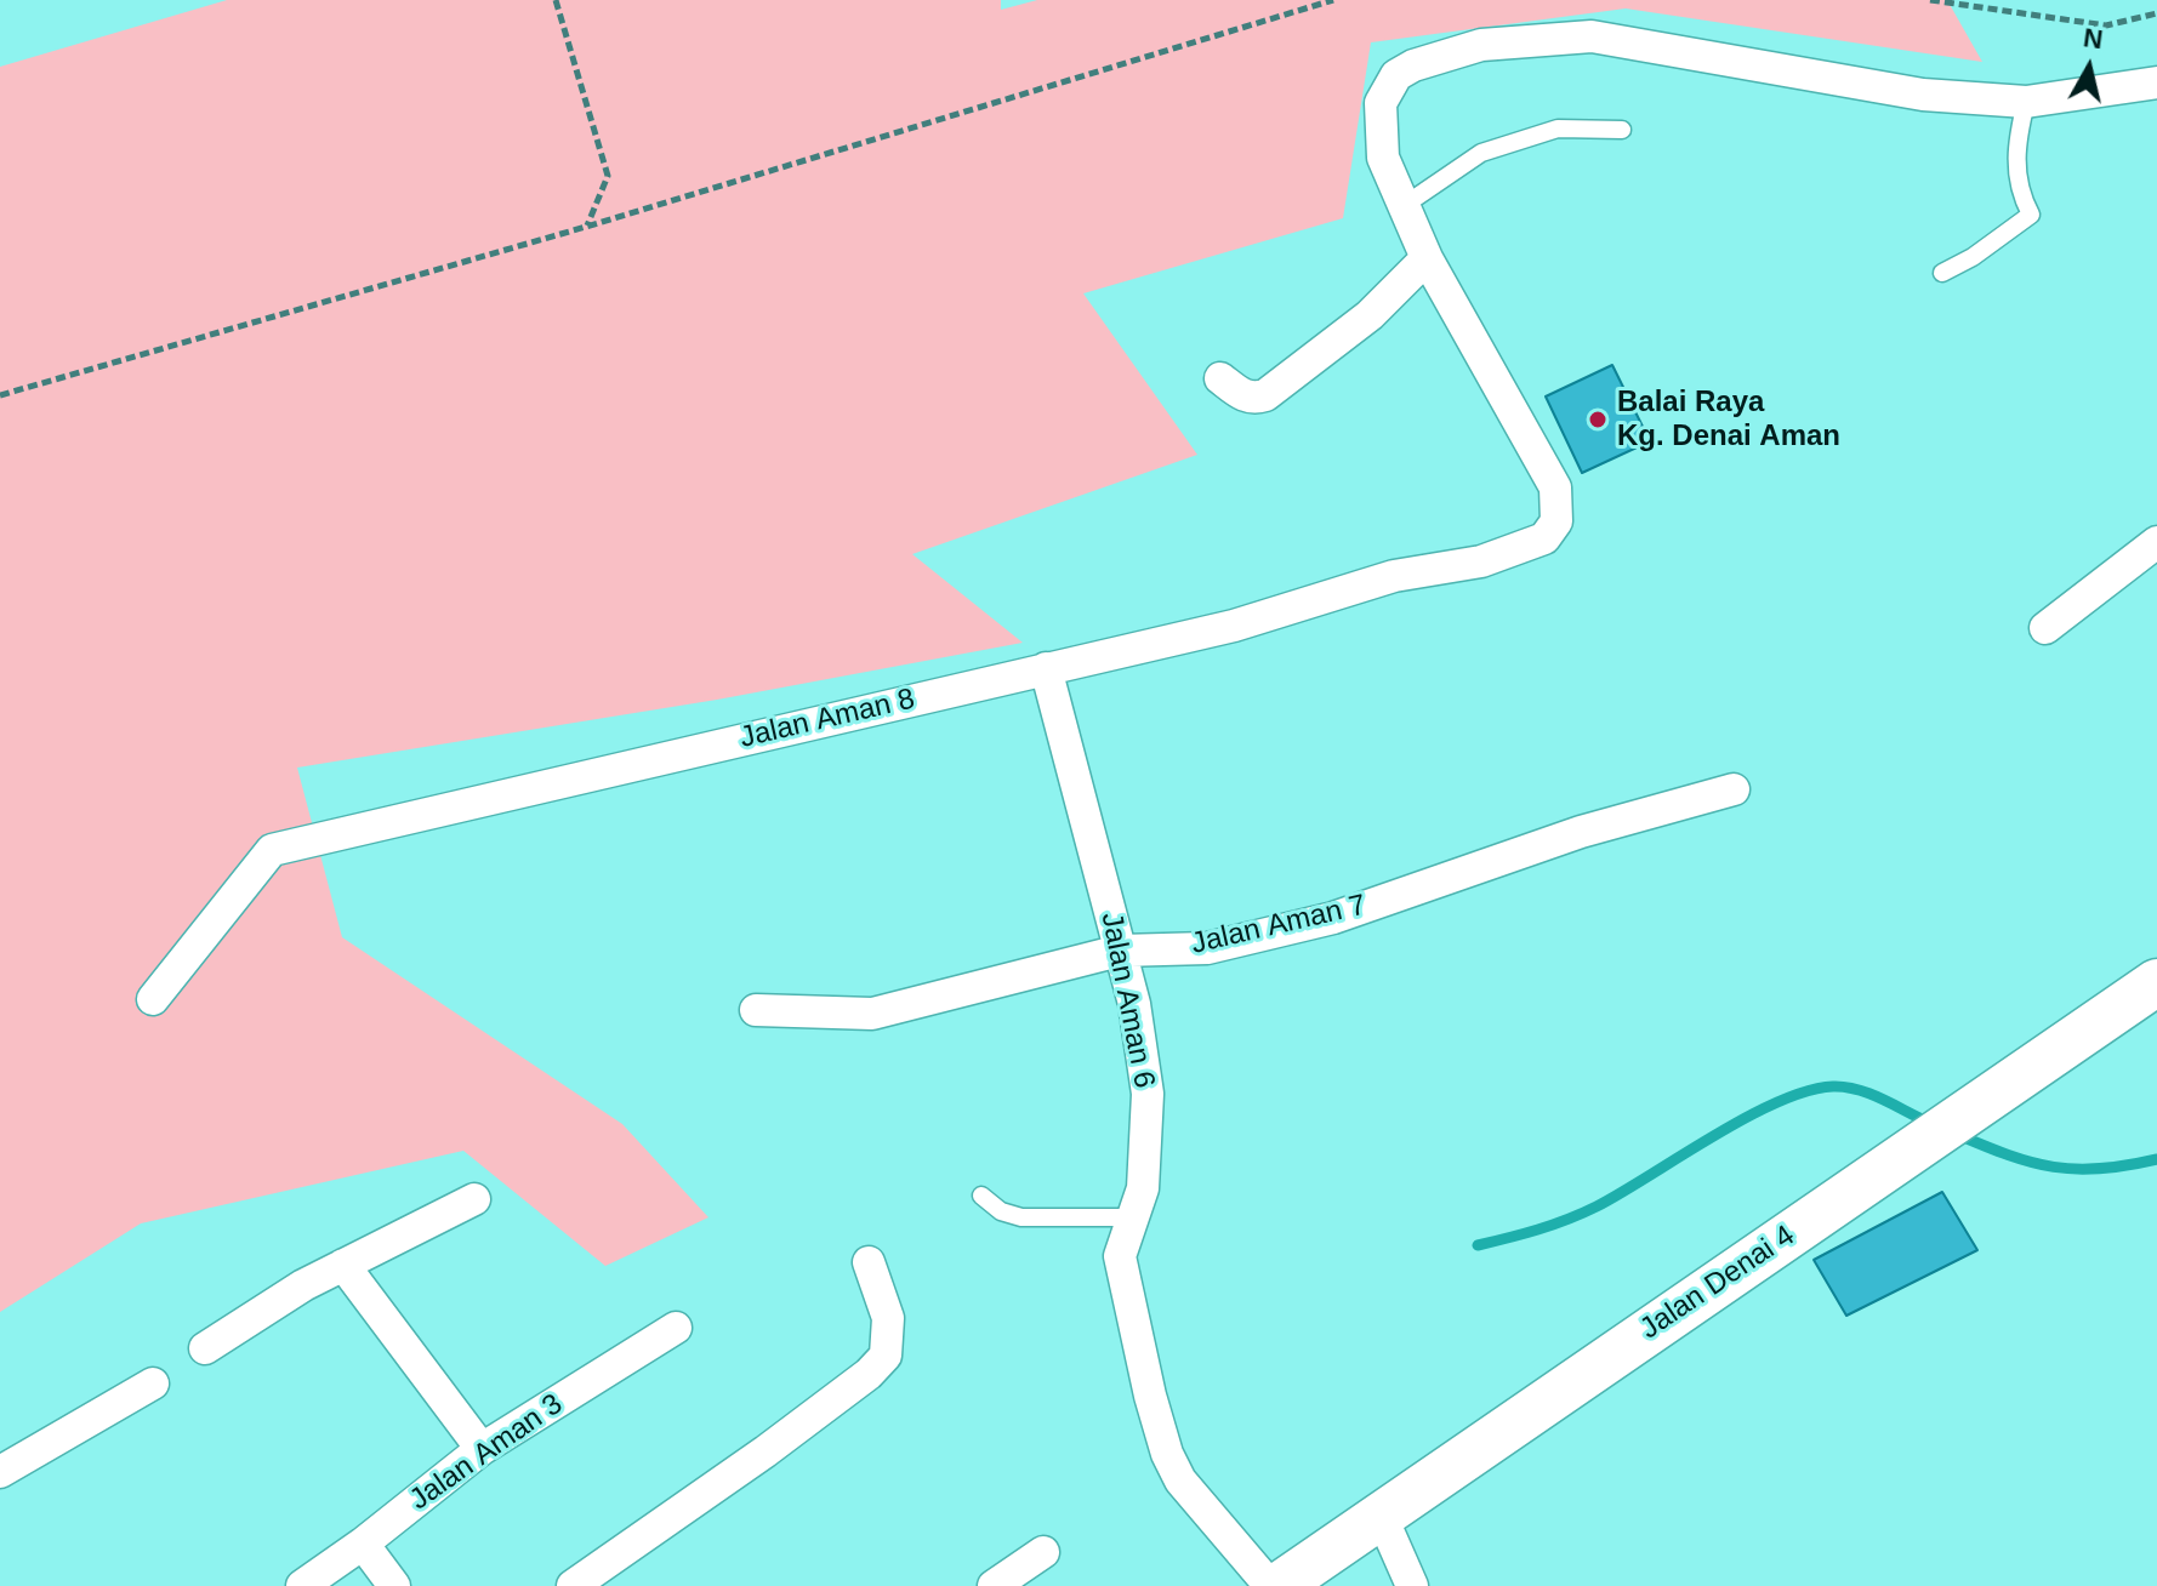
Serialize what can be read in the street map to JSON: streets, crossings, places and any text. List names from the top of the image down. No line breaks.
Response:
{"streets":{"street":["Jalan Aman 8","Jalan Aman 7","Jalan Aman 6","Jalan Denai 4","Jalan Aman 3"]},"crossings":[["Jalan Aman 8","Jalan Aman 6"],["Jalan Aman 7","Jalan Aman 6"]],"places":["Balai Raya Kg. Denai Aman"],"north":"top"}
